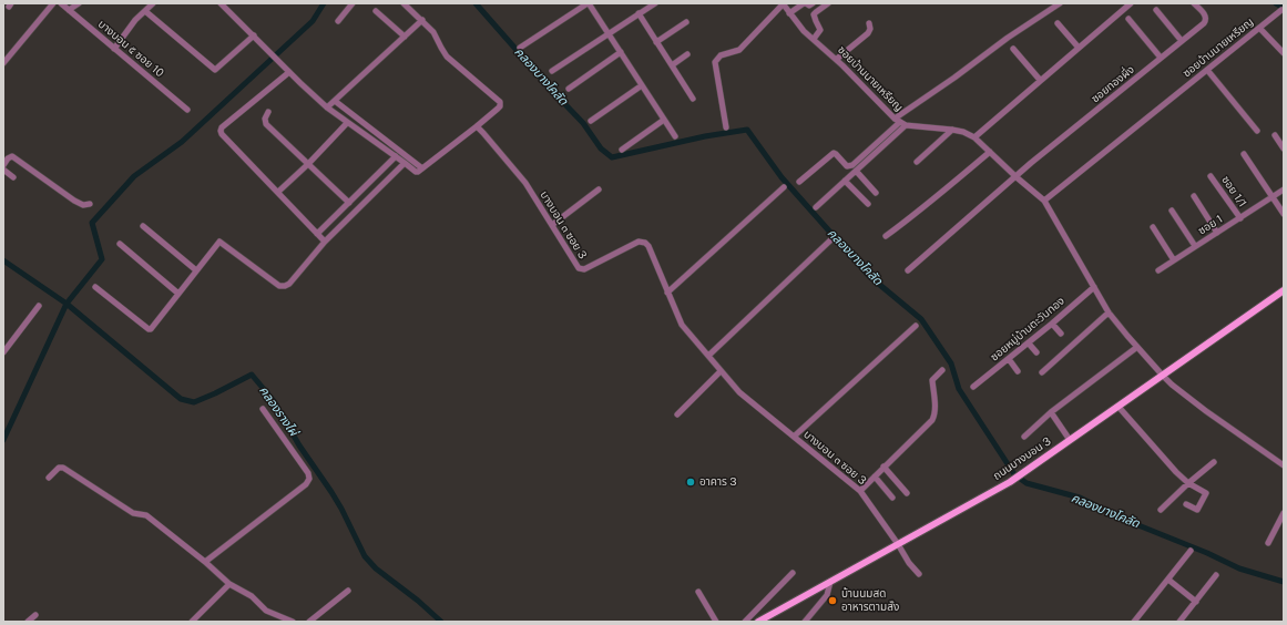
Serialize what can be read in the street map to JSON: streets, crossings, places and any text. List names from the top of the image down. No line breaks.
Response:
{"streets":{"main road":["ถนนบางบอน 3"],"street":["ซอยบ้านนายเหรียญ","บางบอน ๕ ซอย 10","ซอยทองผึ่ง","ซอย 1/1","บางบอน ๓ ซอย 3","ซอย 1","ซอยหมู่บ้านตะวันทอง"]},"crossings":[["ซอยบ้านนายเหรียญ","ซอยทองผึ่ง"],["ซอยบ้านนายเหรียญ","ซอยหมู่บ้านตะวันทอง"],["ซอยบ้านนายเหรียญ","ถนนบางบอน 3"],["ซอย 1/1","ซอย 1"],["บางบอน ๓ ซอย 3","ถนนบางบอน 3"]],"water":["คลองบางโคลัด","คลองรางไผ่"],"places":["อาคาร 3","บ้านนมสด อาหารตามสั่ง"]}
